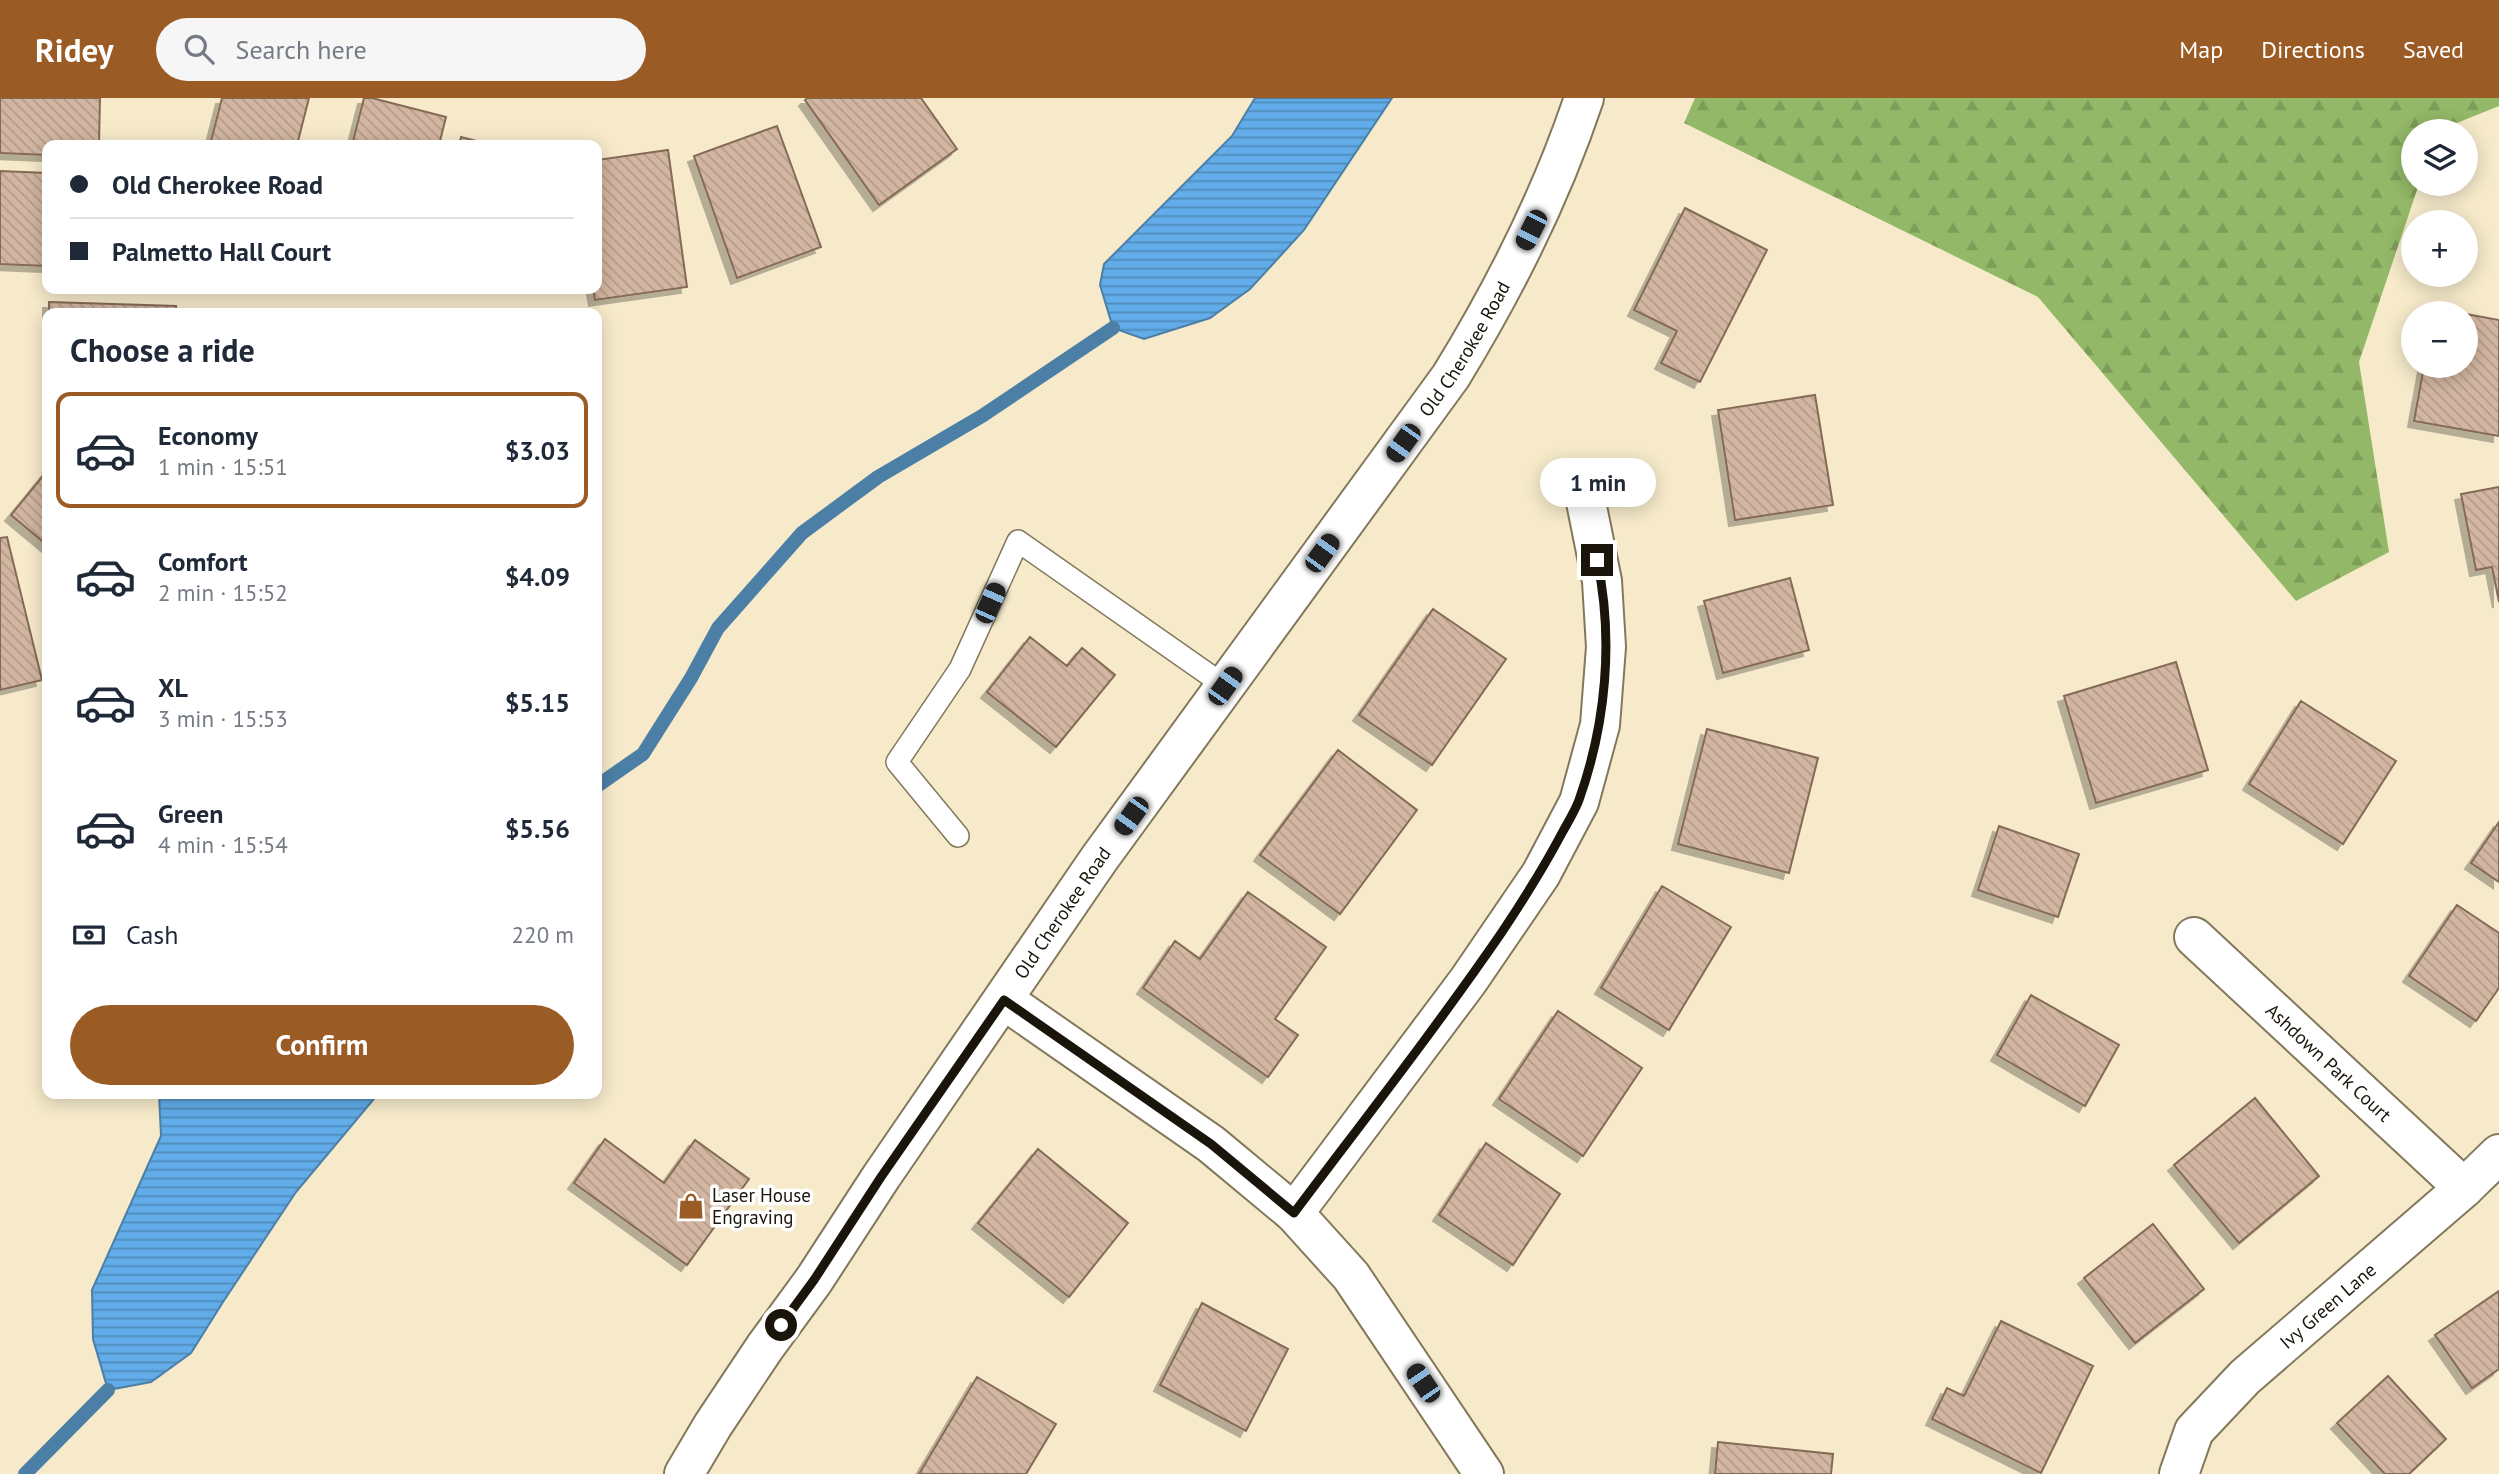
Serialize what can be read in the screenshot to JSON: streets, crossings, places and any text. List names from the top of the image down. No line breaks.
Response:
{"streets":{"street":["Old Cherokee Road","Ashdown Park Court","Ivy Green Lane"]},"crossings":[["Ashdown Park Court","Ivy Green Lane"]],"places":{"shop":["Laser House Engraving"]},"page":{"header":"Ridey","search":"Search here","nav":["Map","Directions","Saved"],"map_buttons":["+","−"],"banner":["Old Cherokee Road","Palmetto Hall Court"],"heading":"Choose a ride","list":[{"name":"Economy","note":"1 min · 15:51","value":"$3.03"},{"name":"Comfort","note":"2 min · 15:52","value":"$4.09"},{"name":"XL","note":"3 min · 15:53","value":"$5.15"},{"name":"Green","note":"4 min · 15:54","value":"$5.56"}],"bubble":"1 min","pay":["Cash","220 m"],"buttons":"Confirm"}}
